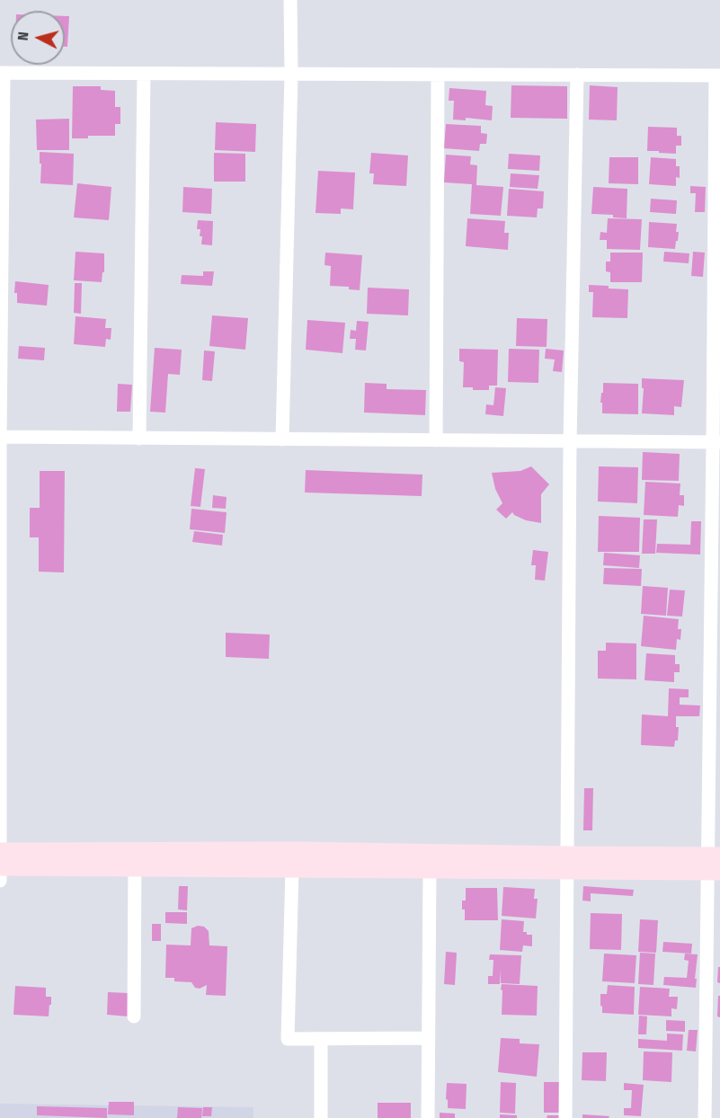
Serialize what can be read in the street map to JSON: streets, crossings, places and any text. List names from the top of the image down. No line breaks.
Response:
{"north":"left"}
